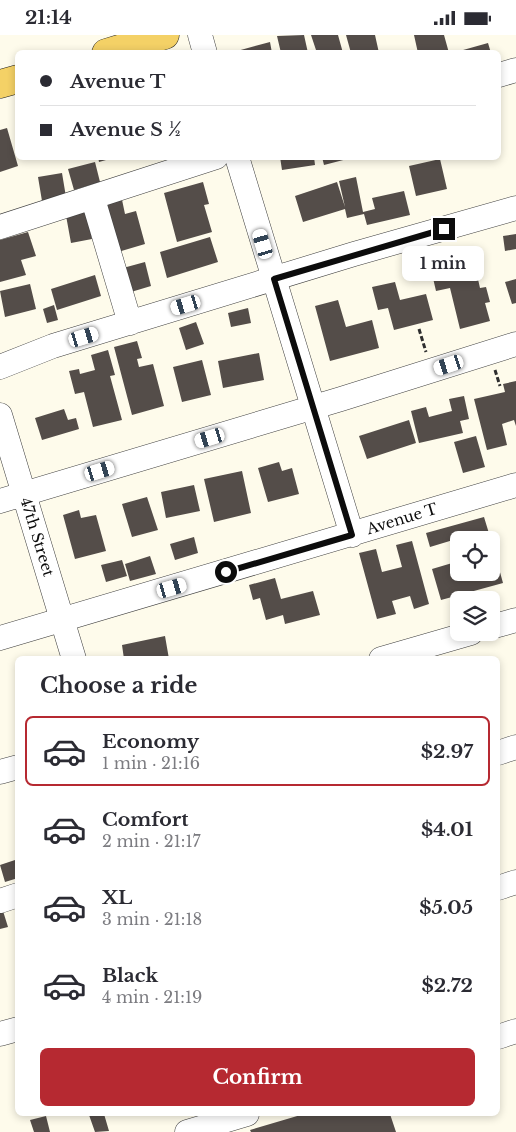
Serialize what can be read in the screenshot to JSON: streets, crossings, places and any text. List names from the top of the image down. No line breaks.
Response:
{"streets":{"street":["Avenue T","47th Street"]},"crossings":[["Avenue T","47th Street"]],"page":{"status":"21:14","banner":["Avenue T","Avenue S ½"],"bubble":"1 min","heading":"Choose a ride","list":[{"name":"Economy","note":"1 min · 21:16","value":"$2.97"},{"name":"Comfort","note":"2 min · 21:17","value":"$4.01"},{"name":"XL","note":"3 min · 21:18","value":"$5.05"},{"name":"Black","note":"4 min · 21:19","value":"$2.72"}],"buttons":"Confirm"}}
